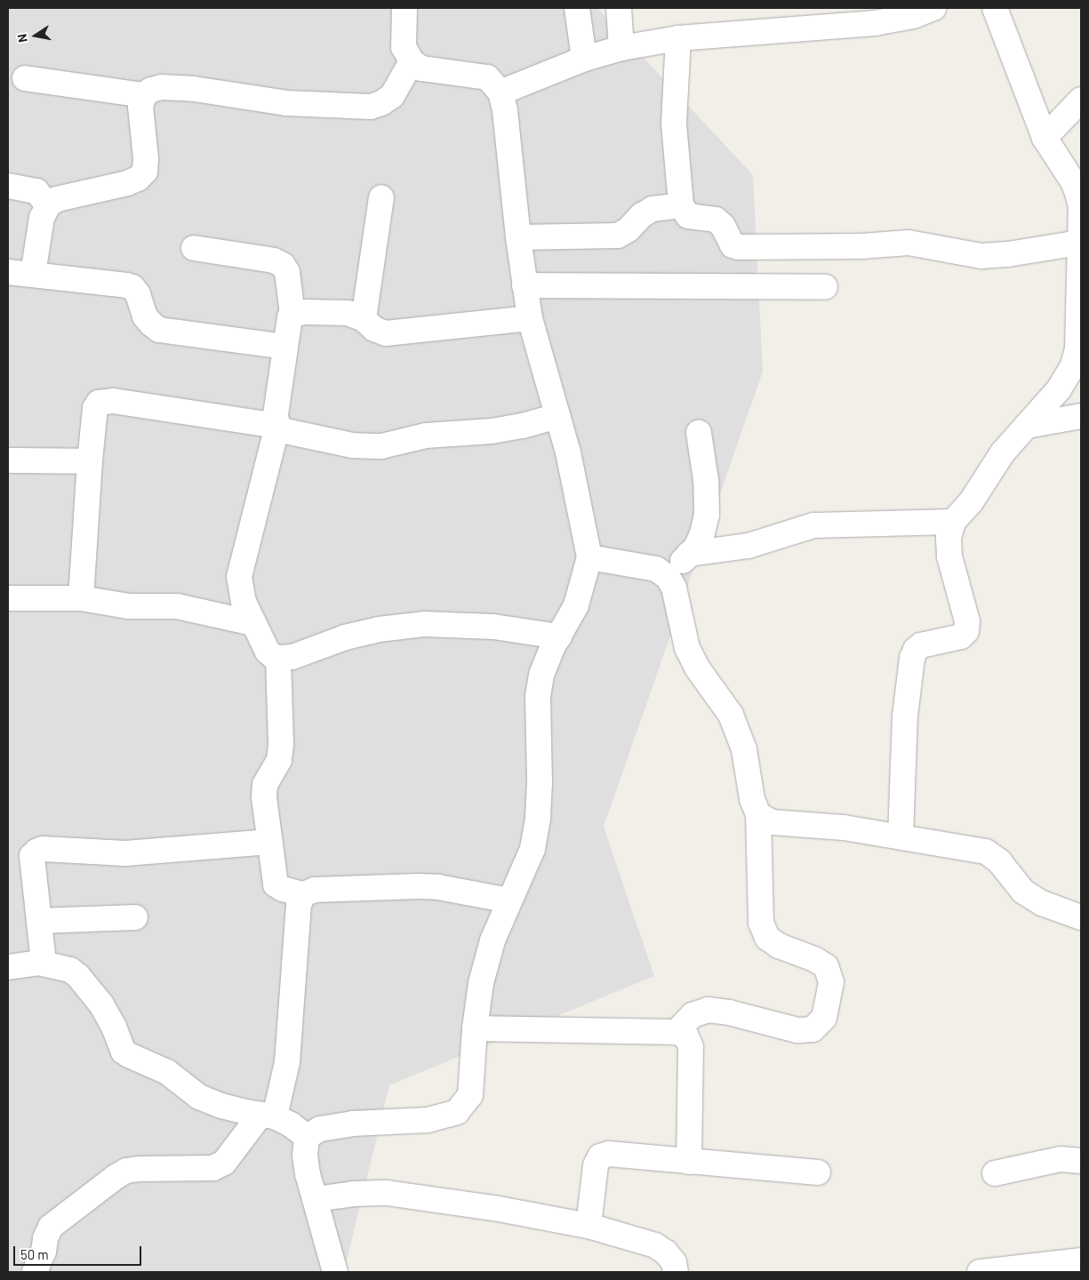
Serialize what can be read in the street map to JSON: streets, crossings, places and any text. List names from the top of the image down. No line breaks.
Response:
{"scale_bar":"50 m","north":"left"}
